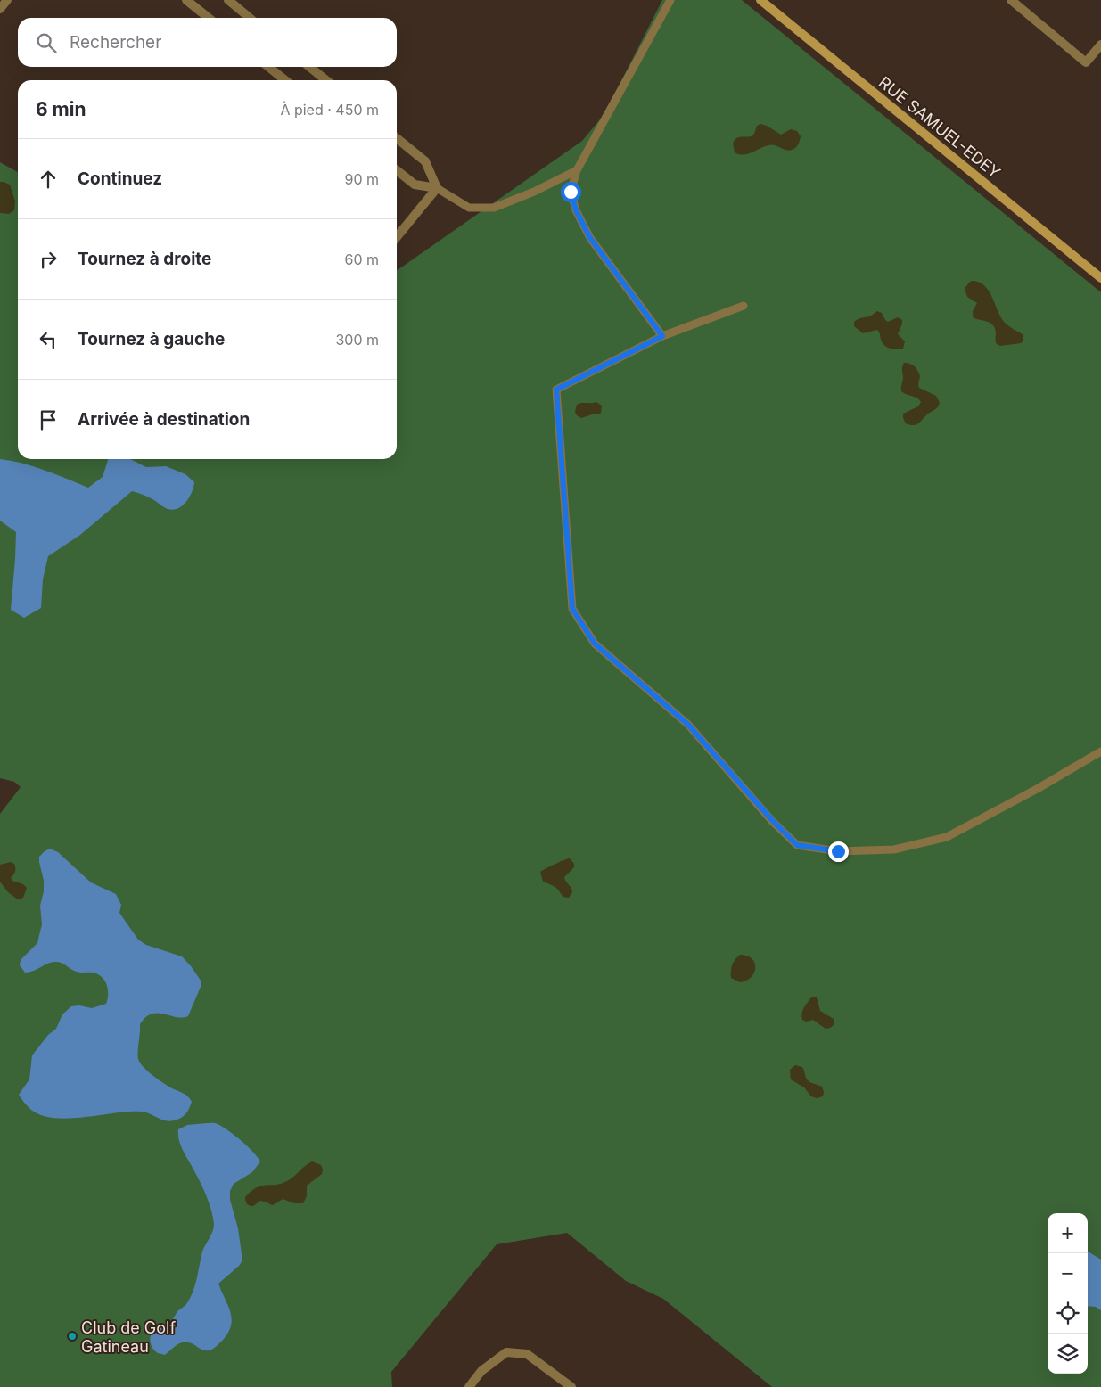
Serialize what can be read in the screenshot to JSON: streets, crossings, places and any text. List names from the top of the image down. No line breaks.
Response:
{"streets":{"street":["RUE SAMUEL-EDEY"]},"places":["Club de Golf Gatineau"],"page":{"search":"Rechercher","heading":["6 min","À pied · 450 m"],"list":[["Continuez","90 m"],["Tournez à droite","60 m"],["Tournez à gauche","300 m"],"Arrivée à destination"],"map_buttons":["+","−"]}}
